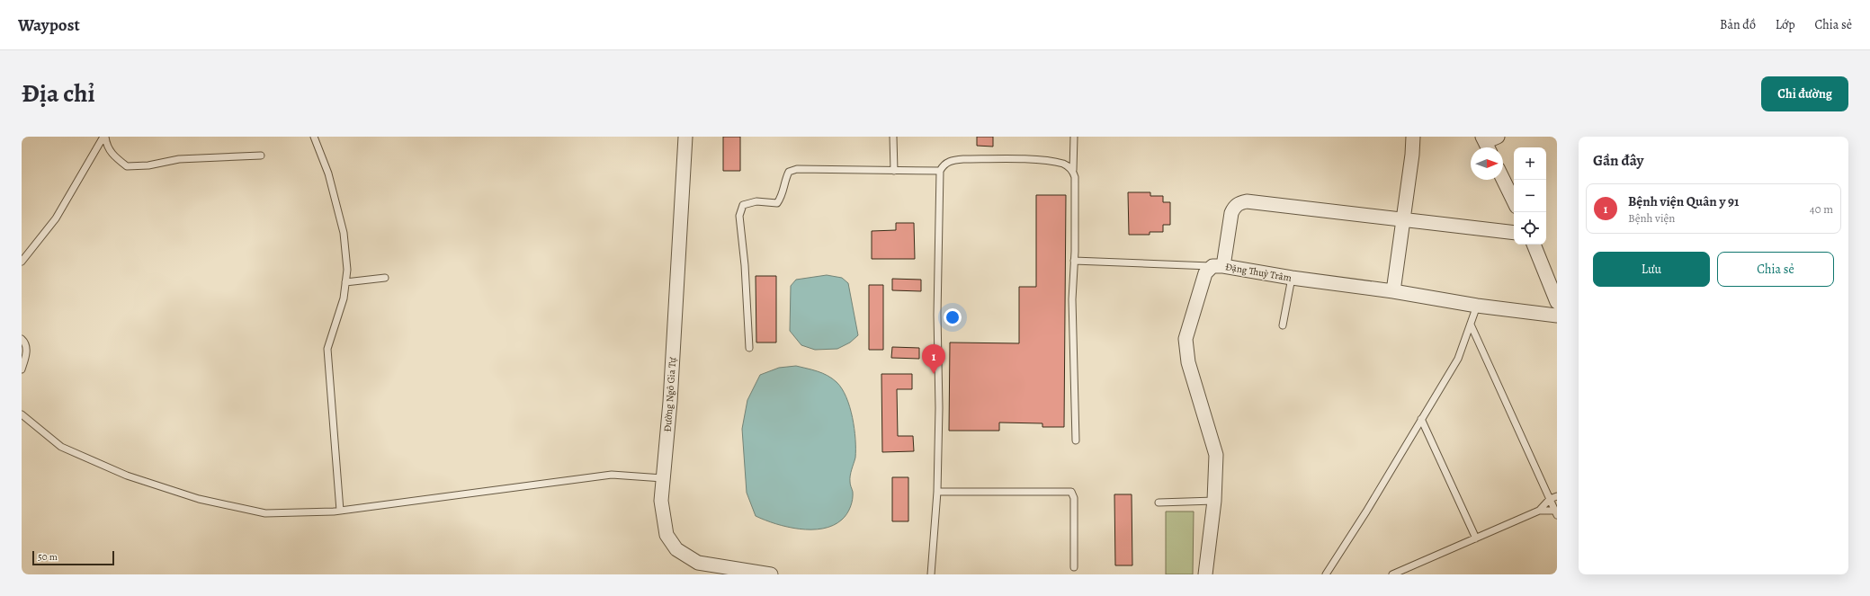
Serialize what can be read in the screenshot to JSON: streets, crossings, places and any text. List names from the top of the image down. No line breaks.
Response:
{"streets":{"street":["Đặng Thuỳ Trâm","Đường Ngô Gia Tự"]},"scale_bar":"50 m","north":"right","page":{"header":"Waypost","nav":["Bản đồ","Lớp","Chia sẻ"],"title":"Địa chỉ","buttons":["Chỉ đường",["Lưu","Chia sẻ"]],"heading":"Gần đây","map_buttons":["+","−"],"list":[{"mark":"1","name":"Bệnh viện Quân y 91","note":"Bệnh viện","value":"40 m"}],"pins":"1","scale":"50 m"}}
